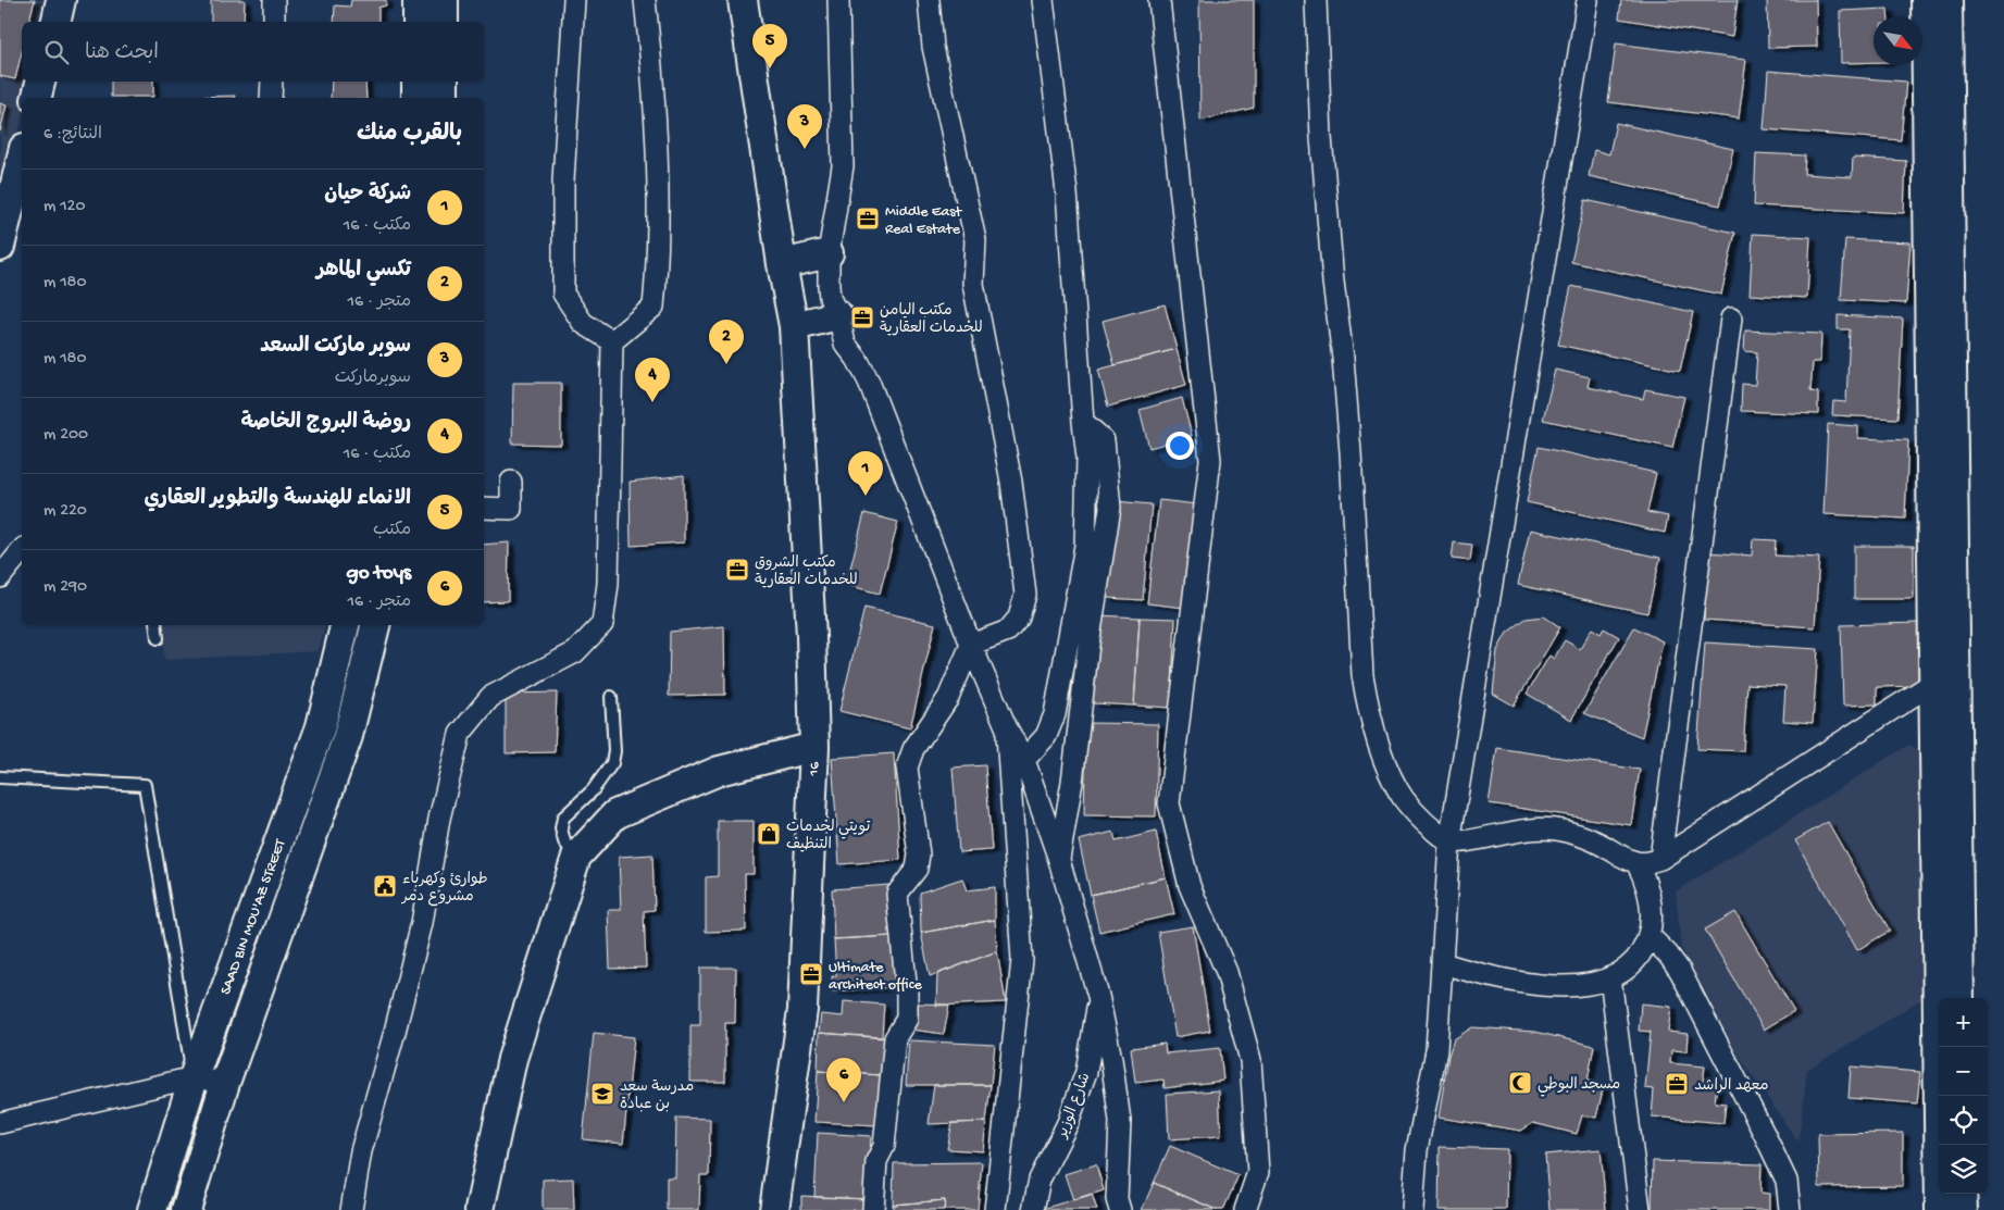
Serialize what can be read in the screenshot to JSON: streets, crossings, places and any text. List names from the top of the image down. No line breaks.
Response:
{"streets":{"street":["16","SAAD BIN MOU'AZ STREET","شارع الوزير"]},"places":{"office":["Middle East Real Estate","مكتب اليامن للخدمات العقارية","مكتب الشروق للخدمات العقارية","Ultimate architect office","معهد الراشد"],"shop":["تويتي لخدمات التنظيف"],"public building":["طوارئ وكهرباء مشروع دمر"],"mosque":["مسجد البوطي"],"school or university":["مدرسة سعد بن عبادة"]},"north":"bottom right","page":{"search":"ابحث هنا","pins":["5","3","2","4","1","6"],"heading":["بالقرب منك","النتائج: 6"],"list":[{"mark":"1","name":"شركة حيان","note":"مكتب · 16","value":"120 m"},{"mark":"2","name":"تكسي الماهر","note":"متجر · 16","value":"180 m"},{"mark":"3","name":"سوبر ماركت السعد","note":"سوبرماركت","value":"180 m"},{"mark":"4","name":"روضة البروج الخاصة","note":"مكتب · 16","value":"200 m"},{"mark":"5","name":"الانماء للهندسة والتطوير العقاري","note":"مكتب","value":"220 m"},{"mark":"6","name":"go toys","note":"متجر · 16","value":"290 m"}],"map_buttons":["+","−"]}}
